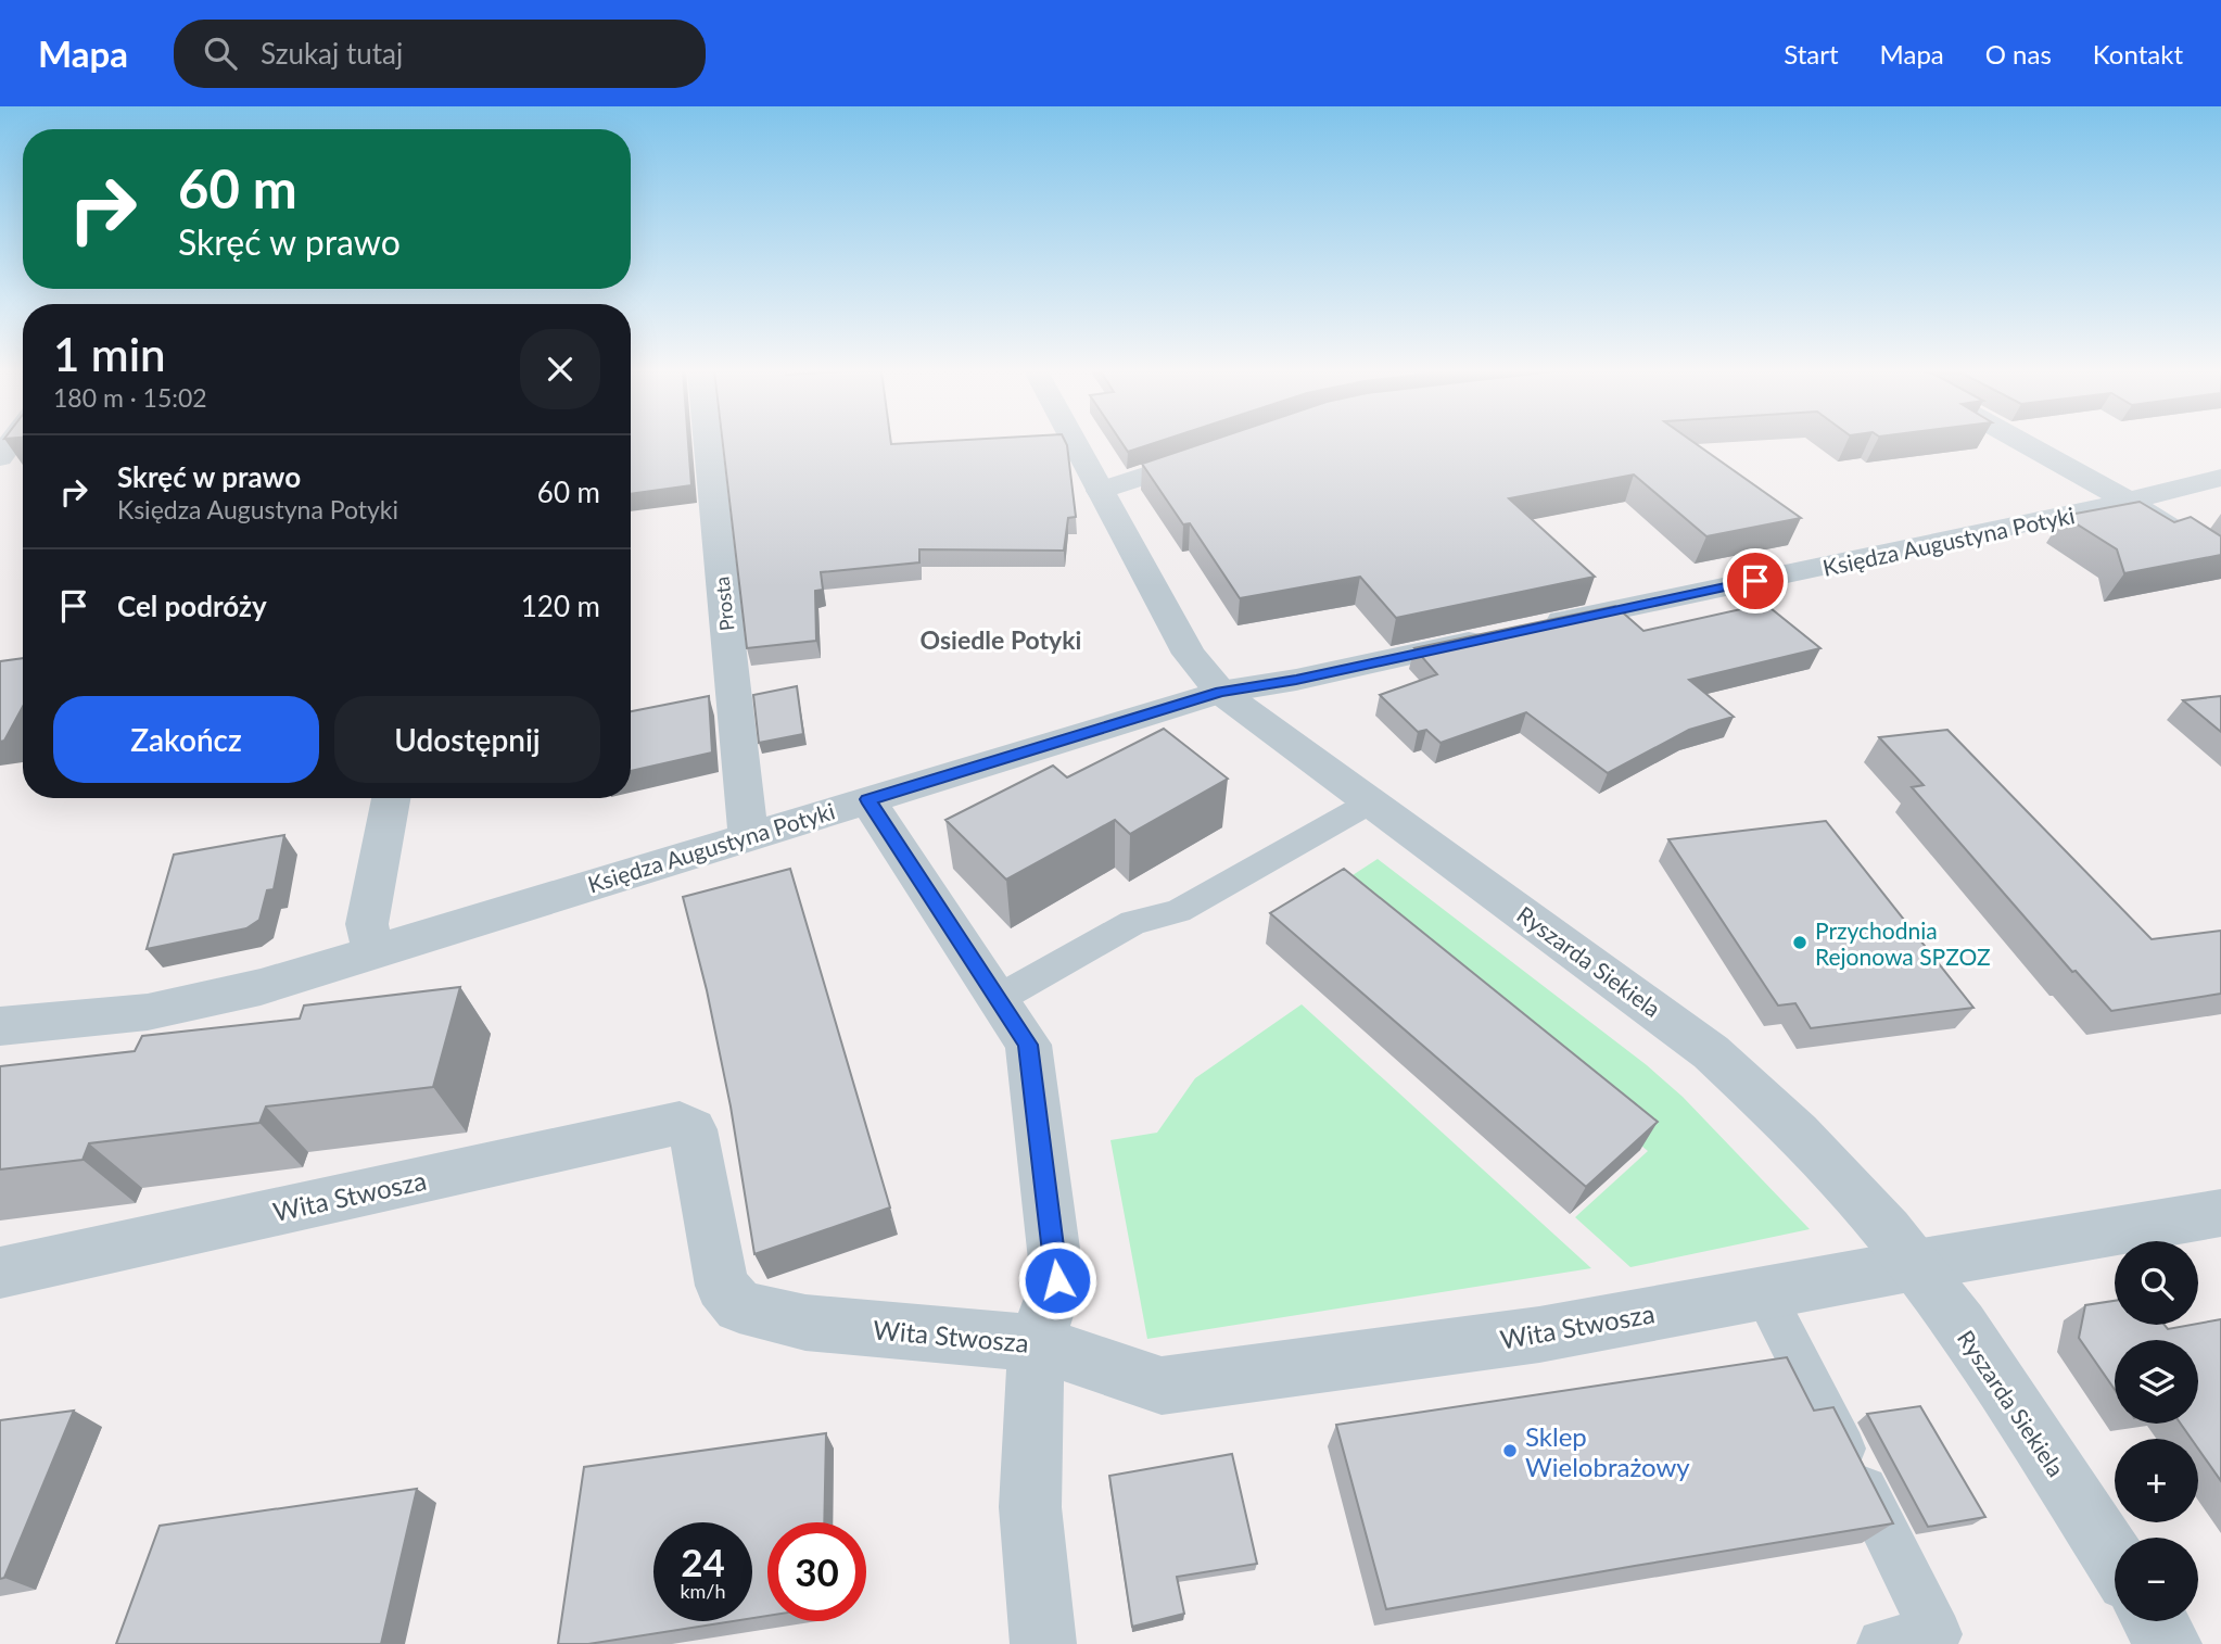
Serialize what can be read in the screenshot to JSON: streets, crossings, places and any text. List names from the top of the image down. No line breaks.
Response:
{"streets":{"street":["Księdza Augustyna Potyki","Prosta","Ryszarda Siekiela","Wita Stwosza"]},"crossings":[["Księdza Augustyna Potyki","Prosta"],["Księdza Augustyna Potyki","Ryszarda Siekiela"],["Ryszarda Siekiela","Wita Stwosza"]],"districts":["Osiedle Potyki"],"places":["Przychodnia Rejonowa SPZOZ","Sklep Wielobrażowy"],"page":{"header":"Mapa","search":"Szukaj tutaj","nav":["Start","Mapa","O nas","Kontakt"],"turn":["60 m","Skręć w prawo"],"heading":["1 min","180 m · 15:02"],"list":[{"name":"Skręć w prawo","note":"Księdza Augustyna Potyki","value":"60 m"},{"name":"Cel podróży","value":"120 m"}],"buttons":["Zakończ","Udostępnij"],"map_buttons":["+","−"],"speed":"24 km/h","limit":"30"}}
